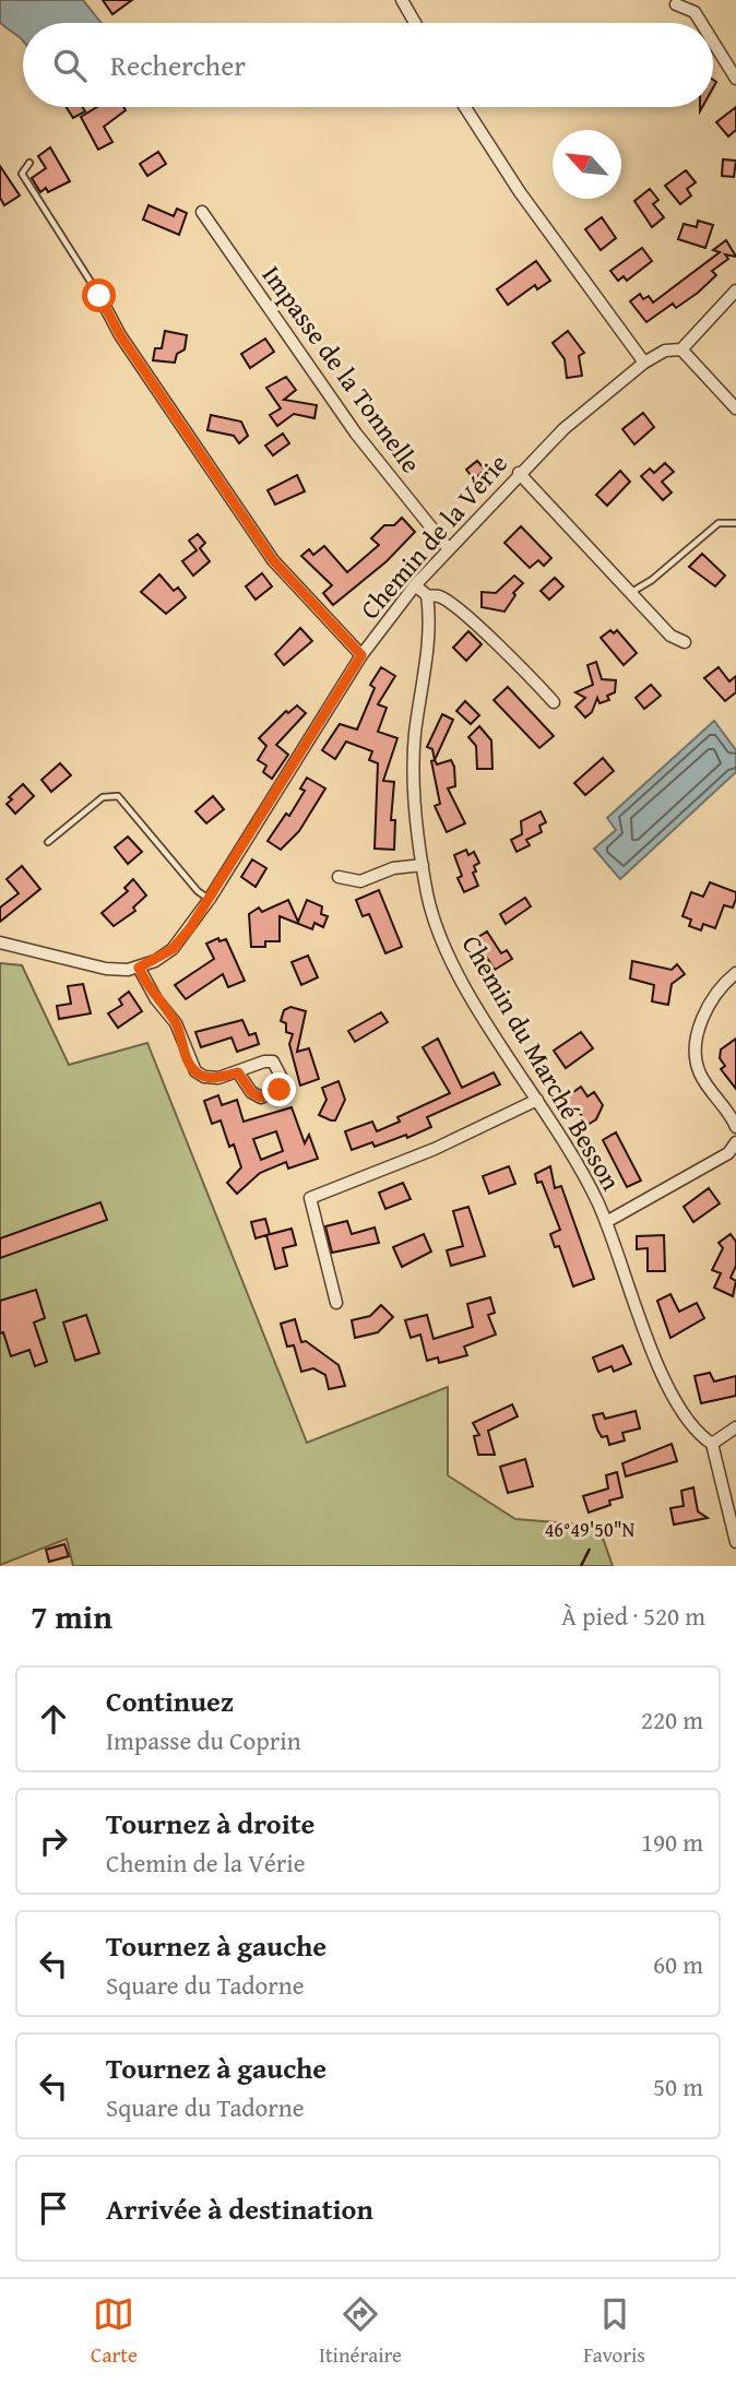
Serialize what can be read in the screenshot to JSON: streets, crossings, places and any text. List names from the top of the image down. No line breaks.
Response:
{"streets":{"street":["Impasse de la Tonnelle","Chemin de la Vérie","Chemin du Marché Besson"]},"crossings":[["Impasse de la Tonnelle","Chemin de la Vérie"]],"north":"top left","page":{"search":"Rechercher","heading":["7 min","À pied · 520 m"],"list":[["Continuez","Impasse du Coprin","220 m"],["Tournez à droite","Chemin de la Vérie","190 m"],["Tournez à gauche","Square du Tadorne","60 m"],["Tournez à gauche","Square du Tadorne","50 m"],"Arrivée à destination"],"nav":["Carte","Itinéraire","Favoris"]},"coordinates":["46°49'50\"N"]}
